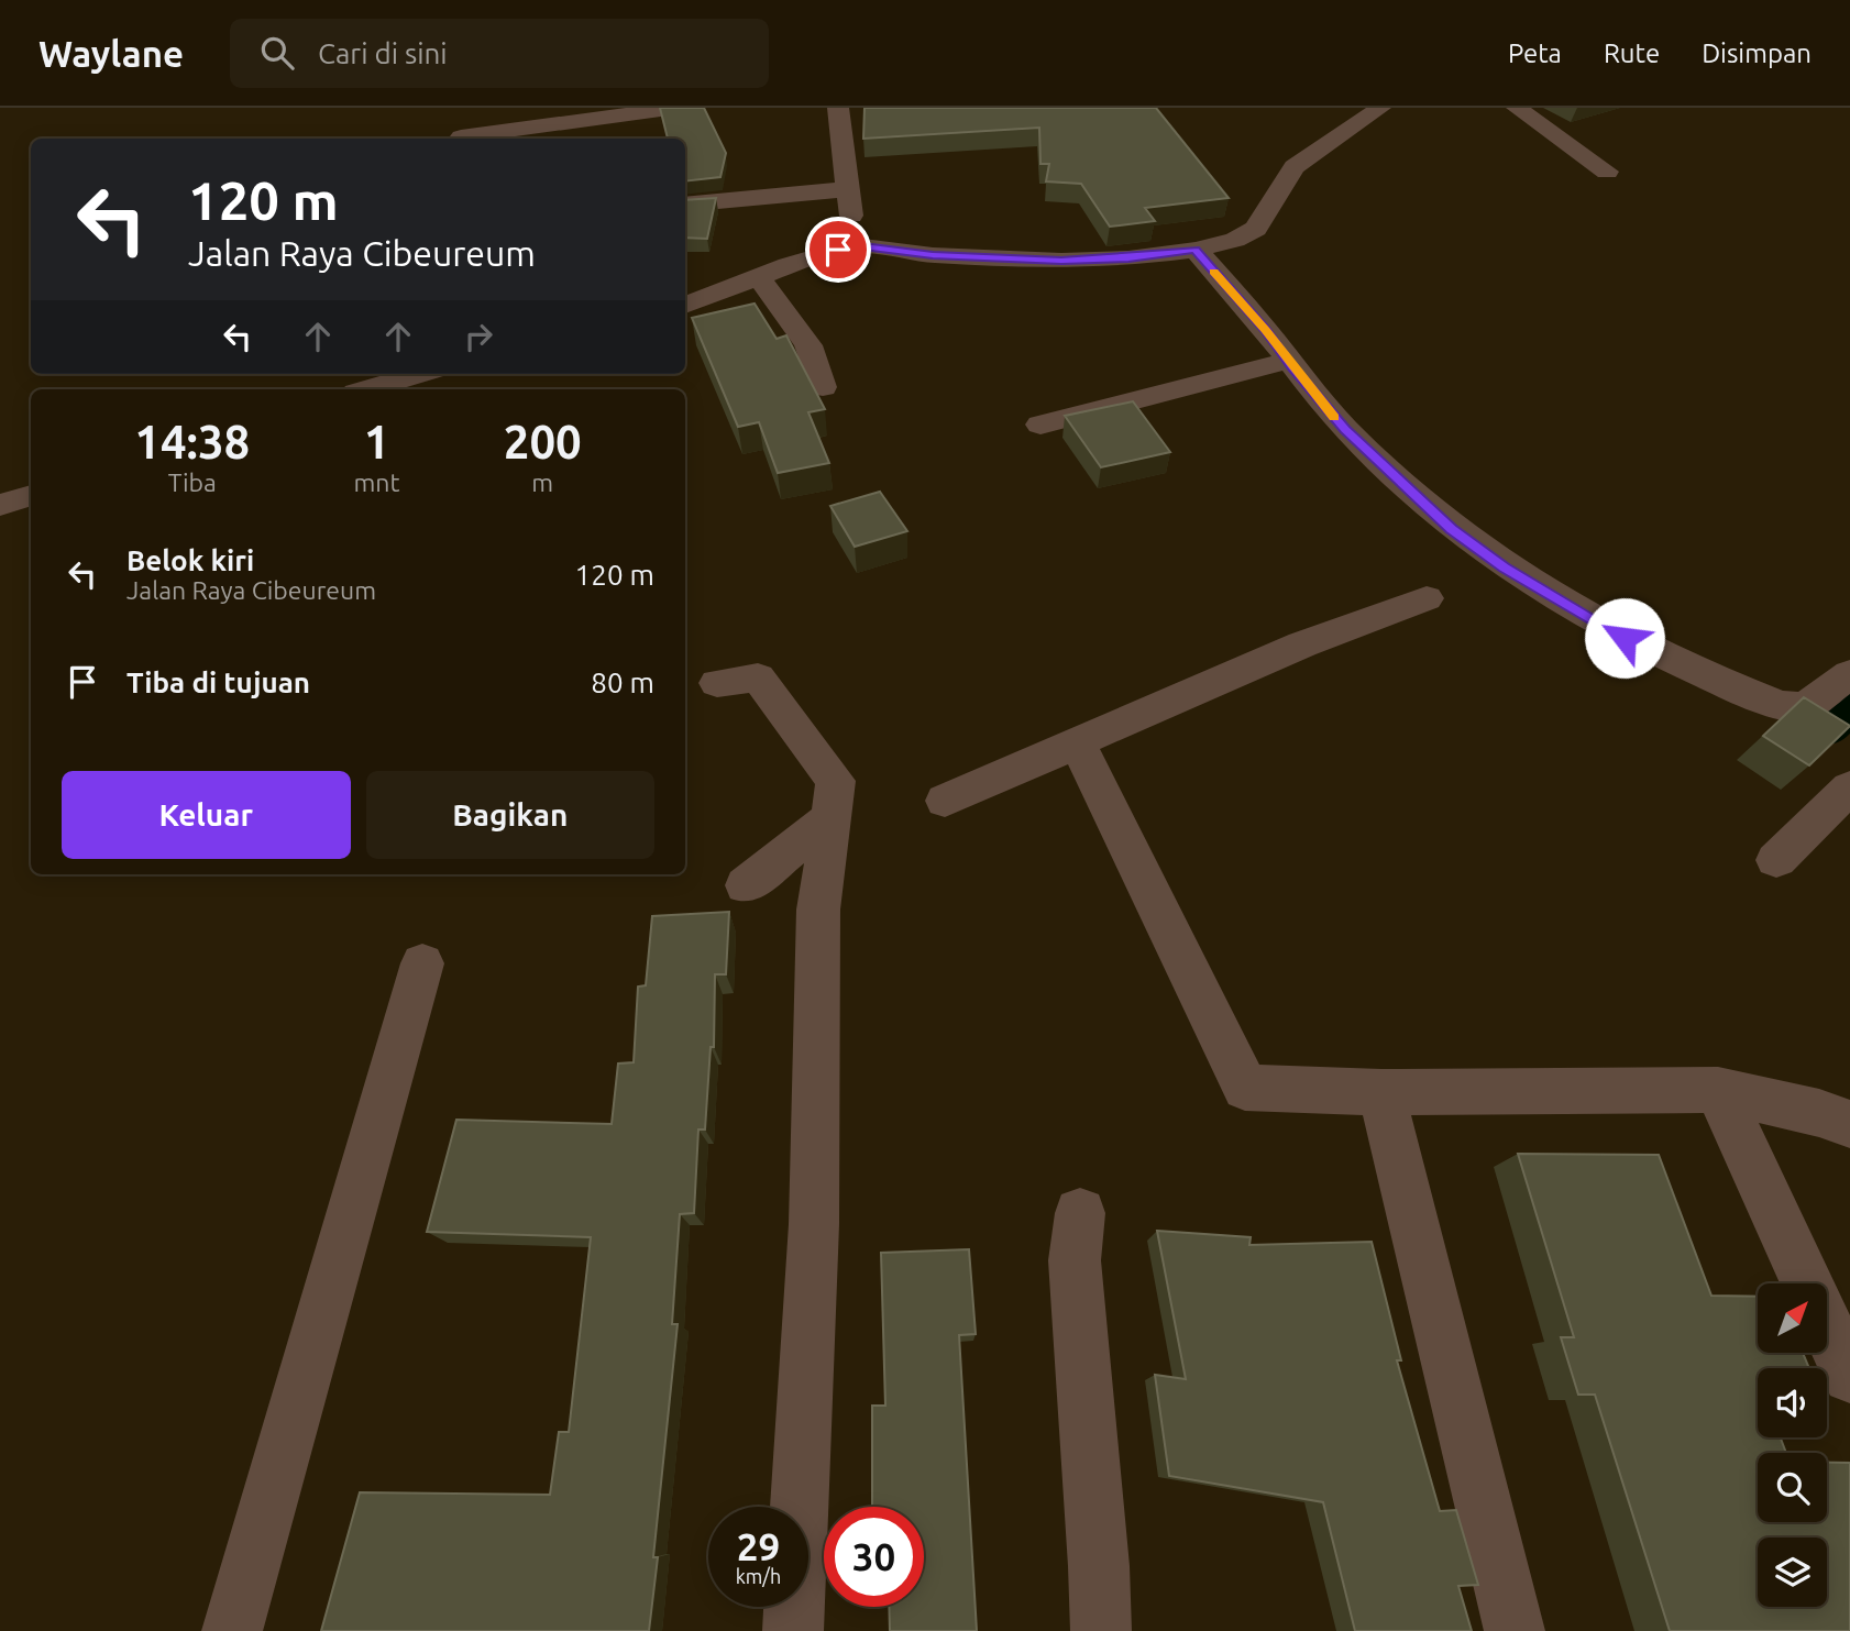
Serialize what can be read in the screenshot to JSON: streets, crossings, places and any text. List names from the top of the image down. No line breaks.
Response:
{"north":"top right","page":{"header":"Waylane","search":"Cari di sini","nav":["Peta","Rute","Disimpan"],"turn":["120 m","Jalan Raya Cibeureum"],"eta":["14:38","Tiba","1","mnt","200","m"],"list":[{"name":"Belok kiri","note":"Jalan Raya Cibeureum","value":"120 m"},{"name":"Tiba di tujuan","value":"80 m"}],"buttons":["Keluar","Bagikan"],"speed":"29 km/h","limit":"30"}}
